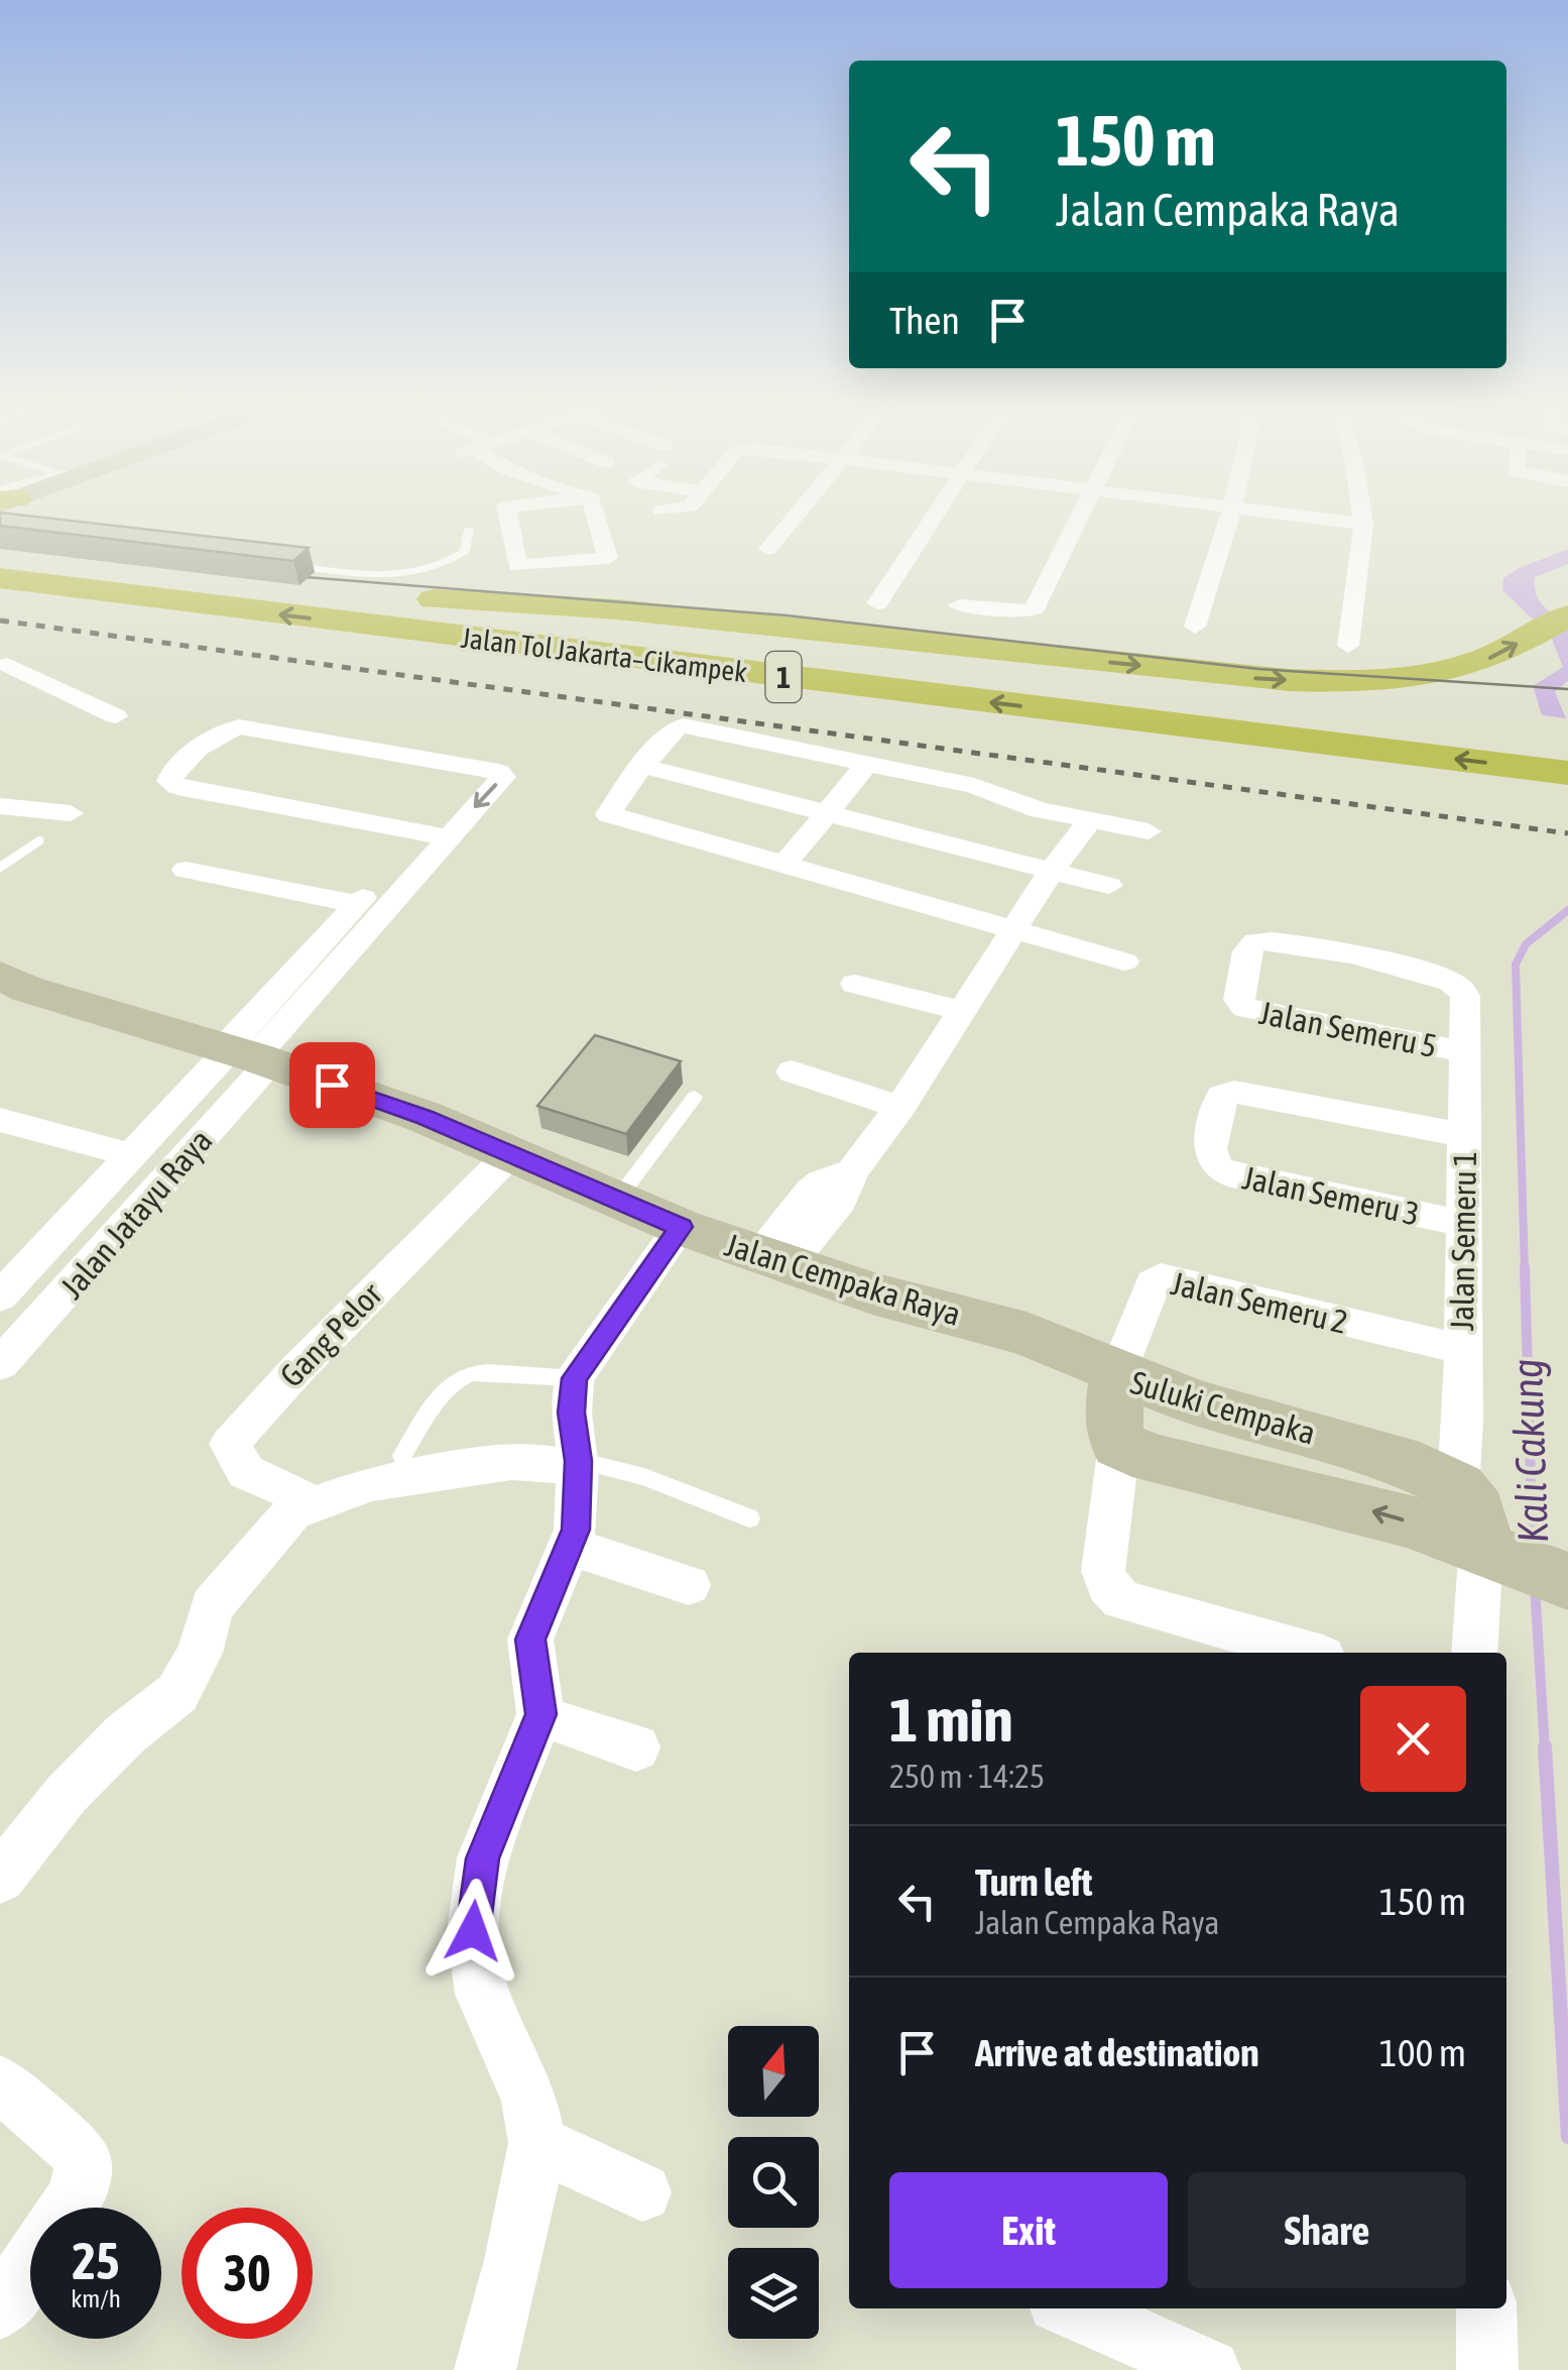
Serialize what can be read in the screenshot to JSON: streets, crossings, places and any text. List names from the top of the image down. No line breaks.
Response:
{"streets":{"highway":["Jalan Tol Jakarta–Cikampek","1"],"street":["Jalan Semeru 5","Jalan Semeru 3","Jalan Jatayu Raya","Jalan Semeru 1","Jalan Cempaka Raya","Jalan Semeru 2","Gang Pelor","Suluki Cempaka"]},"crossings":[["Jalan Semeru 5","Jalan Semeru 1"],["Jalan Semeru 3","Jalan Semeru 1"],["Jalan Jatayu Raya","Jalan Cempaka Raya"],["Jalan Semeru 1","Jalan Semeru 2"],["Jalan Semeru 1","Suluki Cempaka"],["Jalan Cempaka Raya","Jalan Semeru 2"],["Jalan Cempaka Raya","Gang Pelor"],["Jalan Cempaka Raya","Suluki Cempaka"],["Jalan Semeru 2","Suluki Cempaka"]],"water":["Kali Cakung"],"north":"top","page":{"turn":["150 m","Jalan Cempaka Raya"],"then":"Then","heading":["1 min","250 m · 14:25"],"list":[{"name":"Turn left","note":"Jalan Cempaka Raya","value":"150 m"},{"name":"Arrive at destination","value":"100 m"}],"buttons":["Exit","Share"],"speed":"25 km/h","limit":"30"}}
